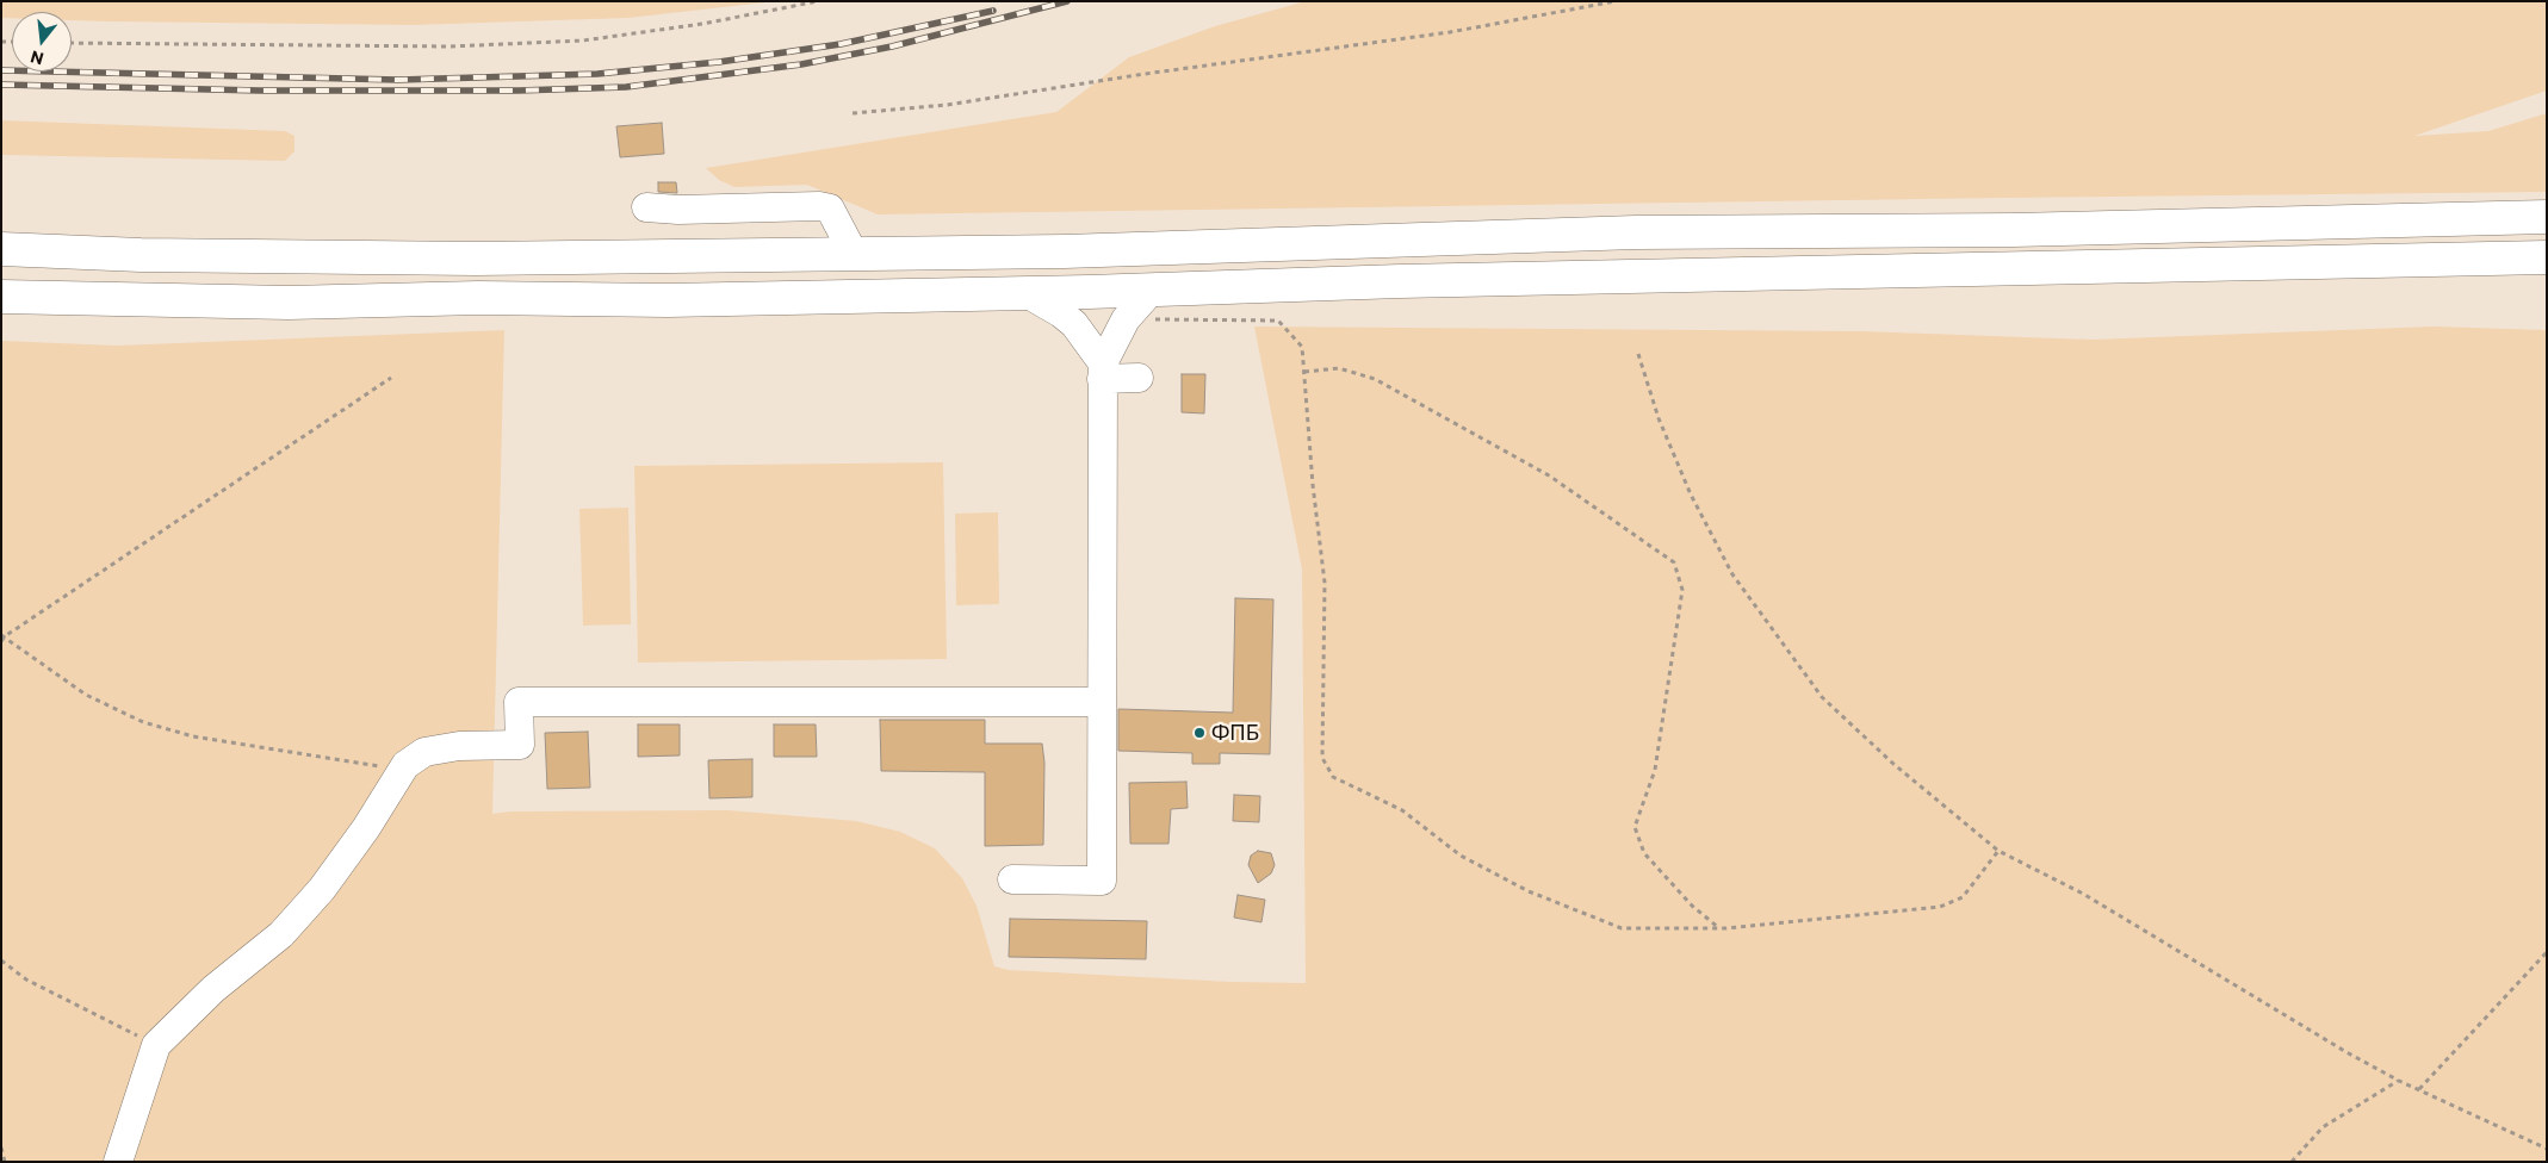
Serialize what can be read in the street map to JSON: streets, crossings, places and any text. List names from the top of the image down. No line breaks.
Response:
{"places":["ФПБ"],"north":"bottom"}
